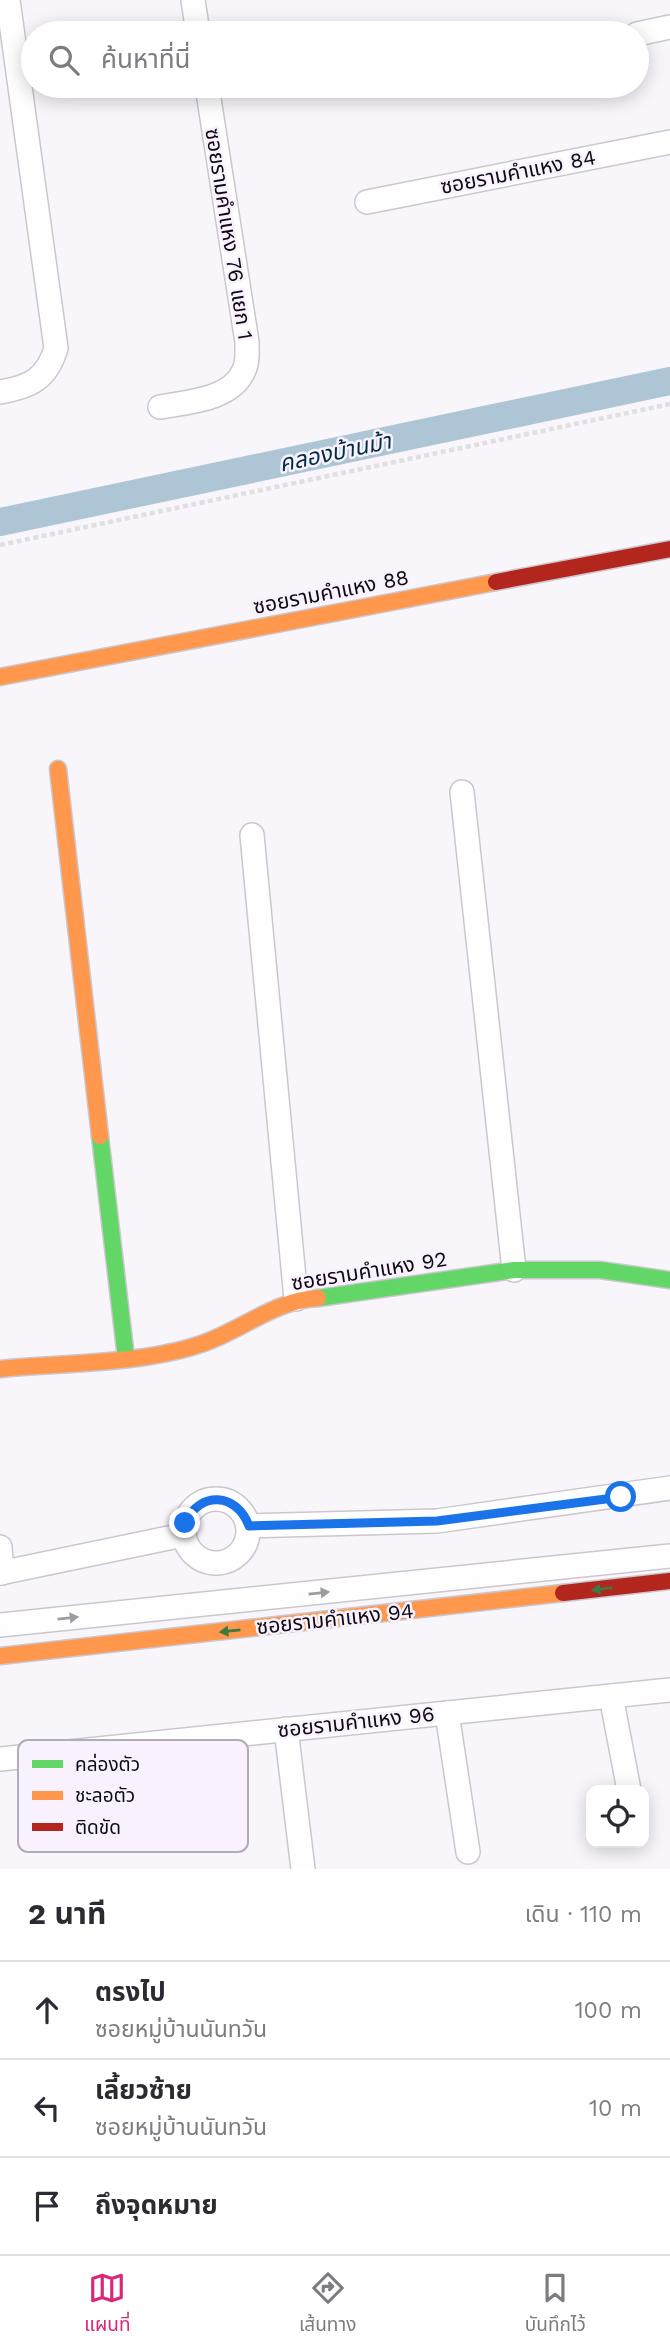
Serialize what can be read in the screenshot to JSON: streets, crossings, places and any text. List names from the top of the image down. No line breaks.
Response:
{"streets":{"street":["ซอยรามคำแหง 84","ซอยรามคำแหง 76 แยก 1","ซอยรามคำแหง 88","ซอยรามคําแหง 92","ซอยรามคําแหง 94","ซอยรามคําแหง 96"]},"water":["คลองบ้านม้า"],"legend":["คล่องตัว","ชะลอตัว","ติดขัด"],"page":{"search":"ค้นหาที่นี่","heading":["2 นาที","เดิน · 110 m"],"list":[["ตรงไป","ซอยหมู่บ้านนันทวัน","100 m"],["เลี้ยวซ้าย","ซอยหมู่บ้านนันทวัน","10 m"],"ถึงจุดหมาย"],"nav":["แผนที่","เส้นทาง","บันทึกไว้"]}}
